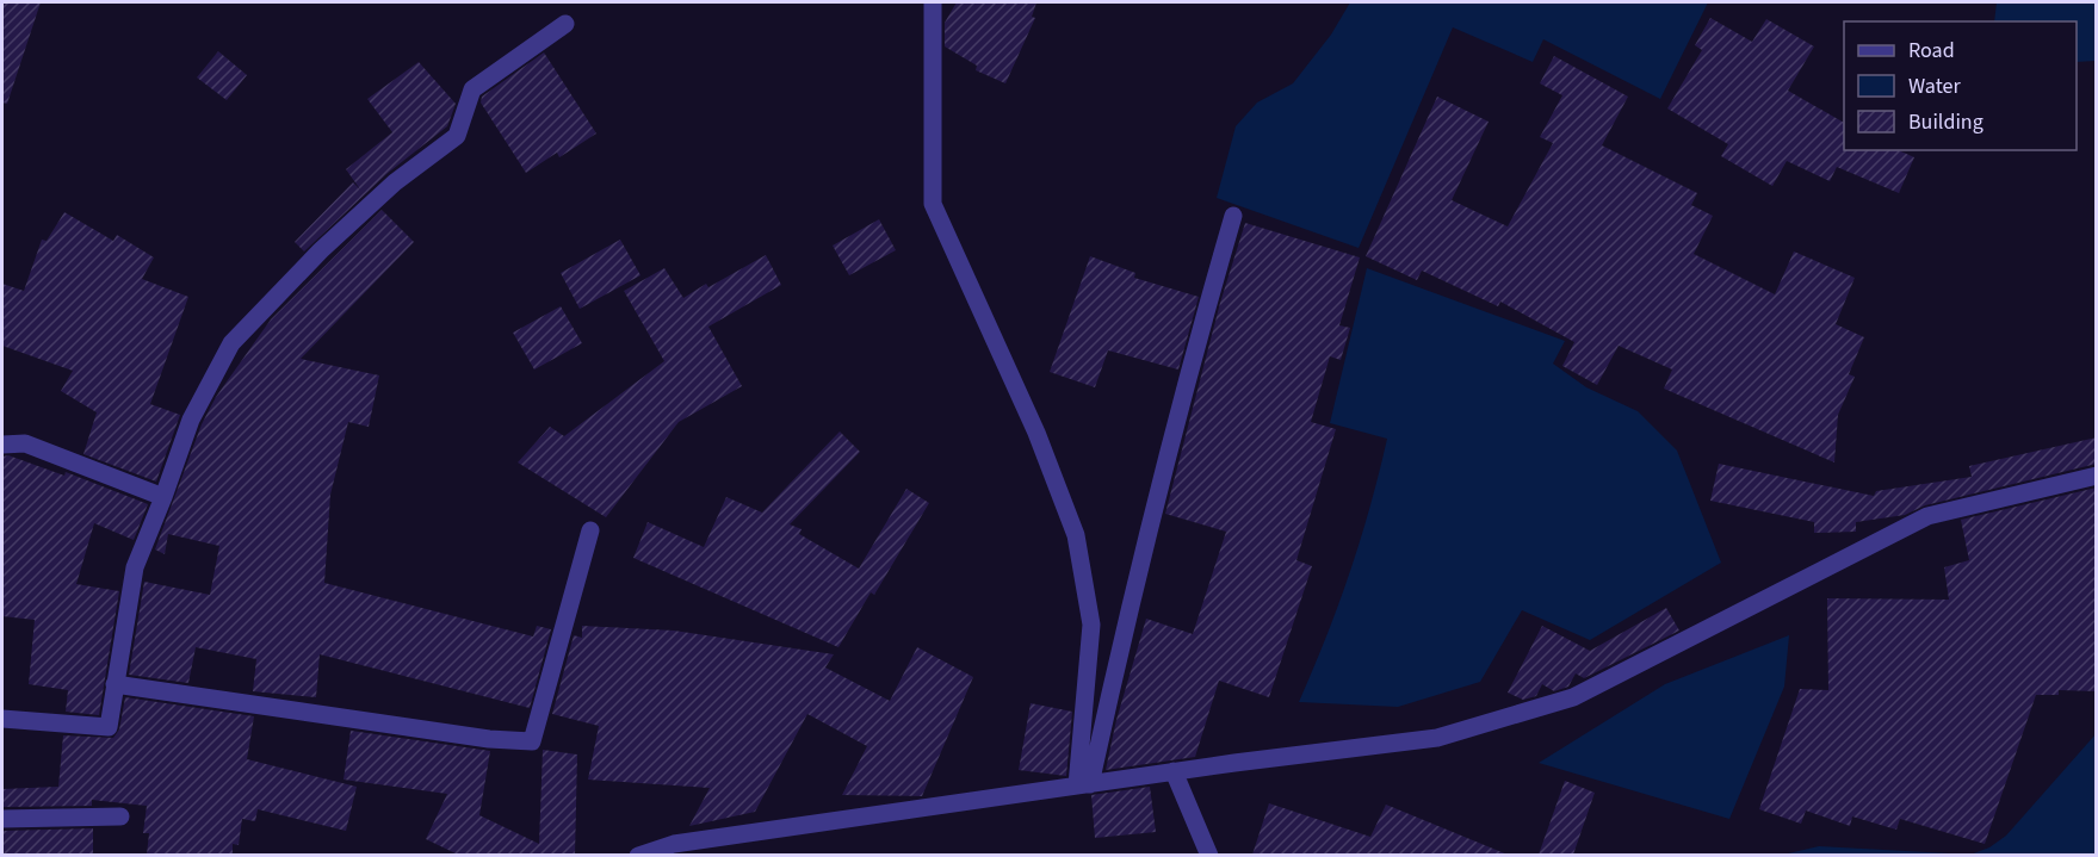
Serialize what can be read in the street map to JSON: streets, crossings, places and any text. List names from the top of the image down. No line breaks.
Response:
{"legend":["Road","Water","Building"]}
